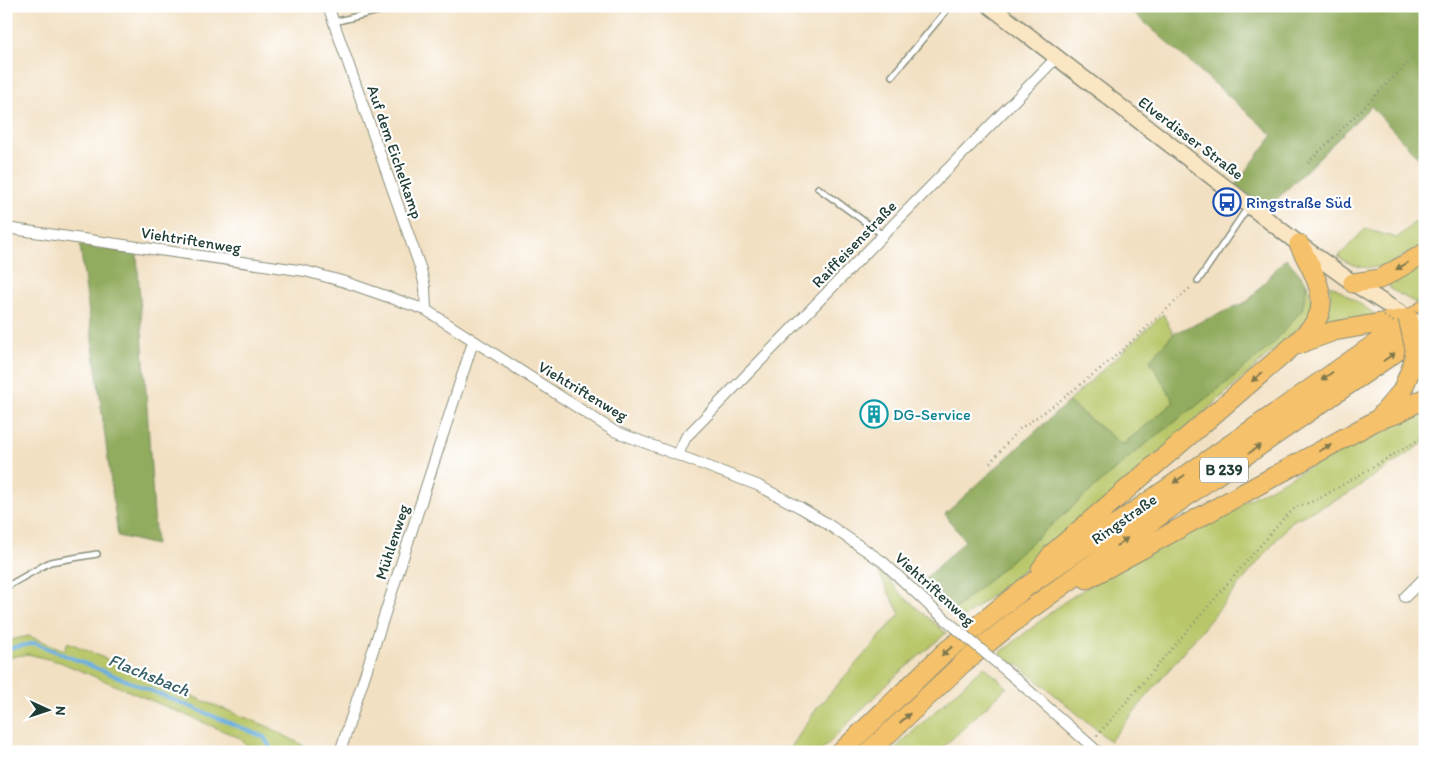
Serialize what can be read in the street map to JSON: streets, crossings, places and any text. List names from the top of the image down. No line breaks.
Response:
{"streets":{"highway":["B 239","Ringstraße"],"main road":["Elverdisser Straße"],"street":["Auf dem Eichelkamp","Viehtriftenweg","Raiffeisenstraße","Mühlenweg"]},"crossings":[["Elverdisser Straße","Raiffeisenstraße"],["Auf dem Eichelkamp","Viehtriftenweg"],["Viehtriftenweg","Raiffeisenstraße"],["Viehtriftenweg","Mühlenweg"]],"water":["Flachsbach"],"places":{"bus stop":["Ringstraße Süd"],"building":["DG-Service"]},"north":"right"}
